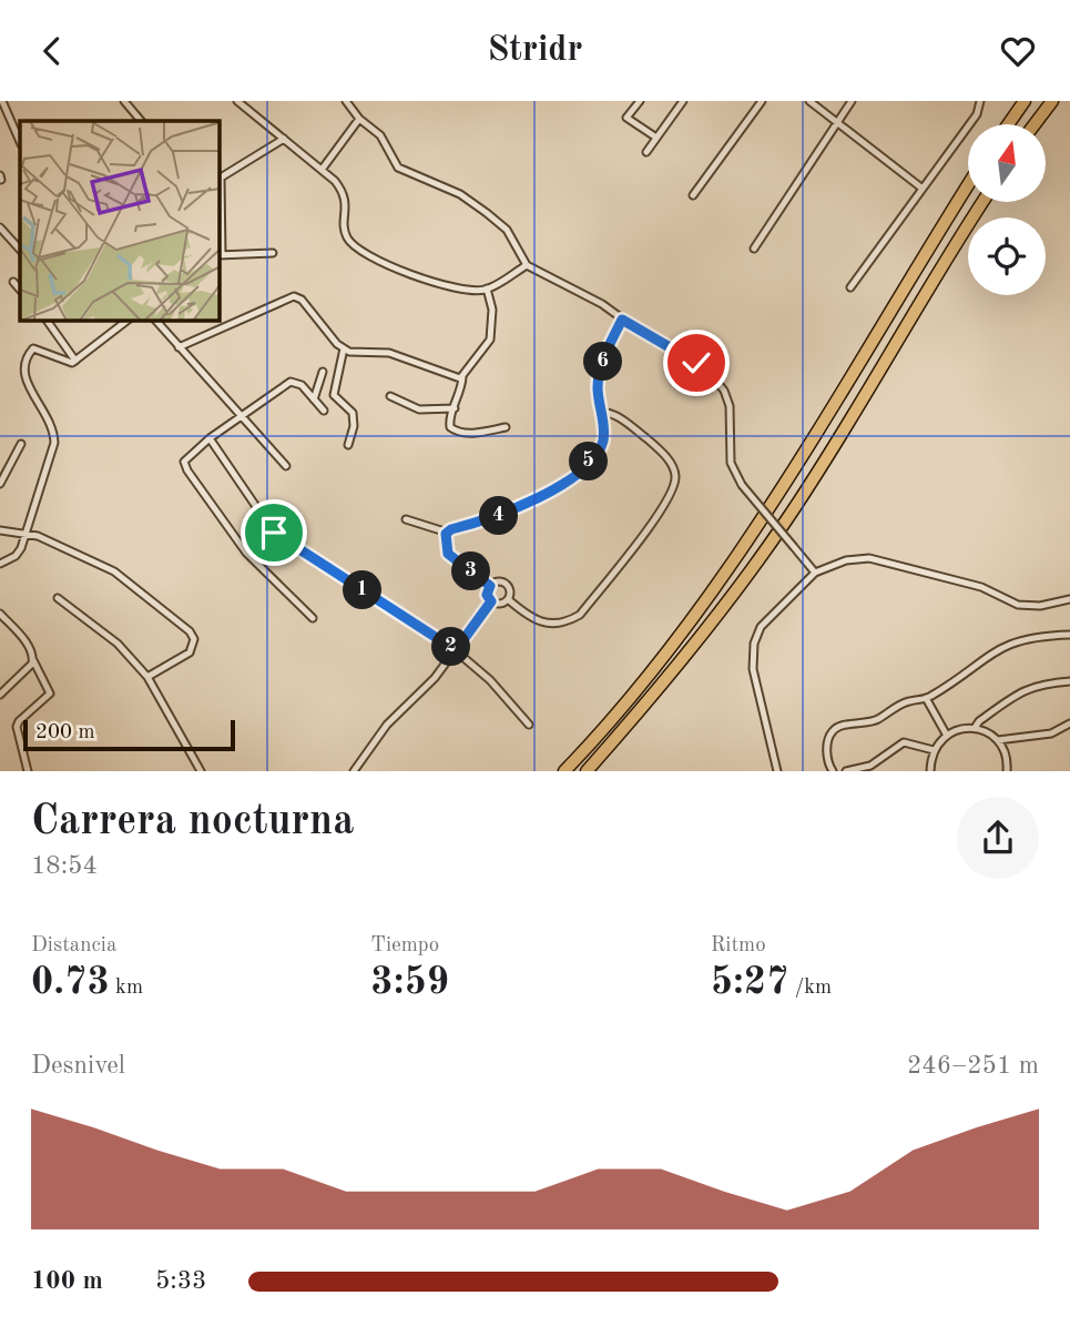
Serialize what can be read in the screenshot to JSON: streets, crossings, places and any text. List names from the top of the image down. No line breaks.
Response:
{"scale_bar":"200 m","north":"top","page":{"header":"Stridr","pins":["6","5","4","3","1","2"],"scale":"200 m","heading":["Carrera nocturna","18:54"],"stats":[["Distancia","0.73 km"],["Tiempo","3:59"],["Ritmo","5:27 /km"]],"chart":["Desnivel","246–251 m"],"list":[{"name":"100 m","note":"5:33"}]}}
